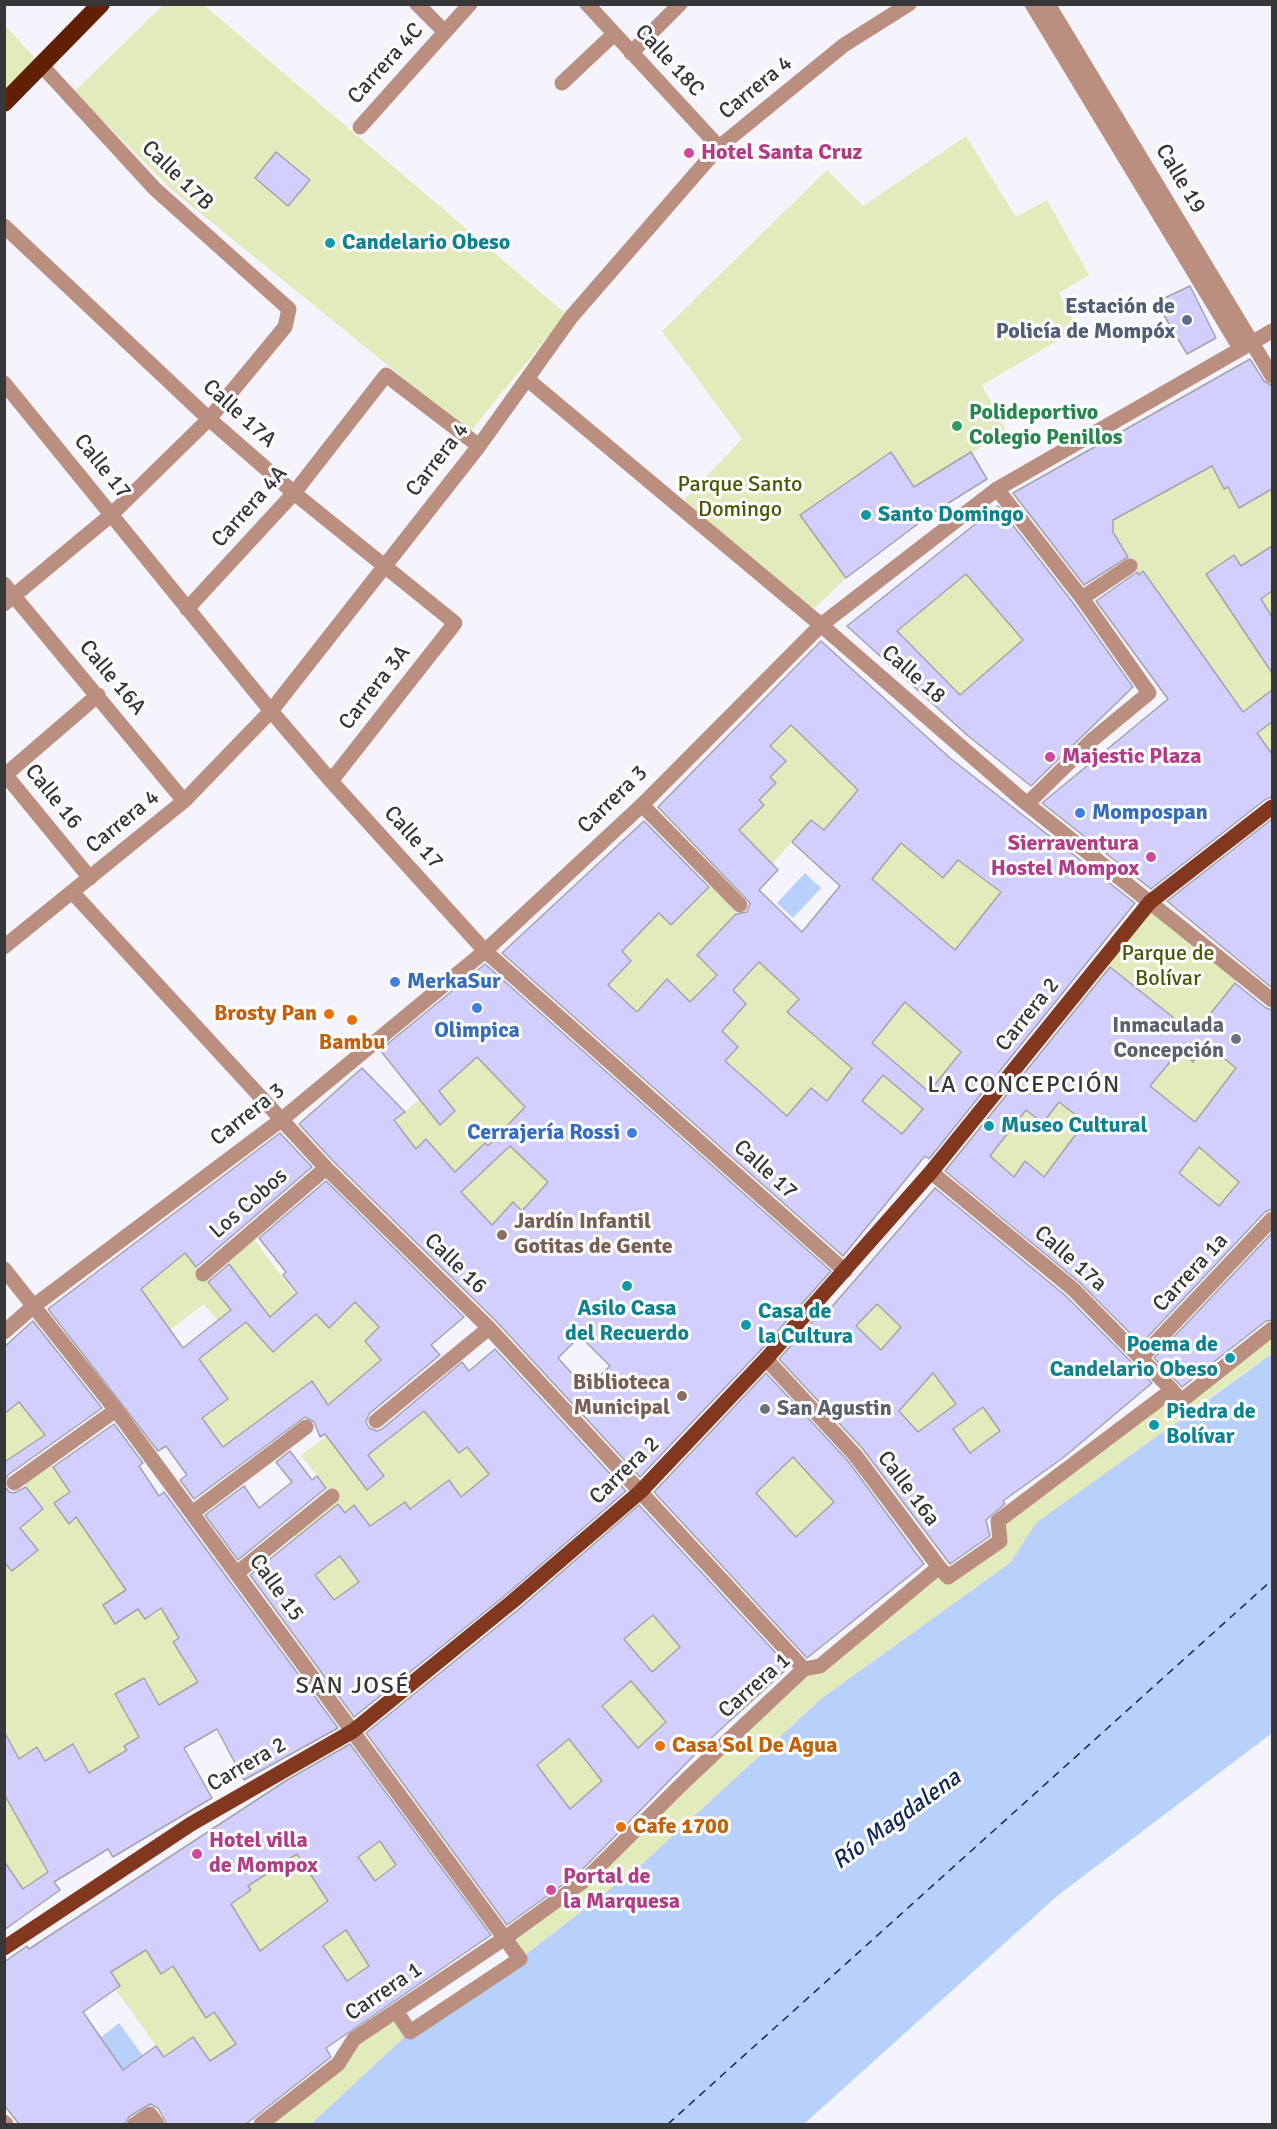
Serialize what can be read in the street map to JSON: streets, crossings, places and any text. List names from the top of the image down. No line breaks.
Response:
{"streets":{"main road":["Carrera 2"],"street":["Calle 18C","Carrera 4C","Carrera 4","Calle 17B","Calle 19","Calle 17A","Calle 17","Carrera 4A","Calle 18","Calle 16A","Carrera 3A","Calle 16","Carrera 3","Los Cobos","Calle 17a","Carrera 1a","Calle 16a","Calle 15","Carrera 1"]},"crossings":[["Calle 18C","Carrera 4"],["Carrera 4","Calle 17A"],["Carrera 4","Calle 17"],["Carrera 4","Carrera 4A"],["Carrera 4","Calle 18"],["Carrera 4","Calle 16A"],["Carrera 4","Calle 16"],["Calle 17B","Calle 17A"],["Calle 19","Carrera 3"],["Calle 17A","Carrera 4A"],["Calle 17A","Carrera 3A"],["Calle 17","Carrera 4A"],["Calle 17","Carrera 3A"],["Calle 17","Carrera 3"],["Calle 17","Carrera 2"],["Calle 18","Carrera 3"],["Calle 18","Carrera 2"],["Calle 16","Carrera 3"],["Calle 16","Carrera 2"],["Calle 16","Los Cobos"],["Calle 16","Carrera 1"],["Carrera 3","Calle 15"],["Carrera 2","Calle 17a"],["Carrera 2","Calle 16a"],["Carrera 2","Calle 15"],["Calle 17a","Carrera 1a"],["Calle 16a","Carrera 1"],["Calle 15","Carrera 1"]],"districts":["LA CONCEPCIÓN","SAN JOSÉ"],"water":["Río Magdalena"],"parks":["Parque Santo Domingo","Parque de Bolívar"],"places":["Hotel Santa Cruz","Candelario Obeso","Estación de Policía de Mompóx","Polideportivo Colegio Penillos","Santo Domingo","Majestic Plaza","Mompospan","Sierraventura Hostel Mompox","MerkaSur","Olimpica","Brosty Pan","Bambu","Inmaculada Concepción","Museo Cultural","Cerrajería Rossi","Jardín Infantil Gotitas de Gente","Asilo Casa del Recuerdo","Casa de la Cultura","Poema de Candelario Obeso","Biblioteca Municipal","San Agustin","Piedra de Bolívar","Casa Sol De Agua","Cafe 1700","Hotel villa de Mompox","Portal de la Marquesa"]}
